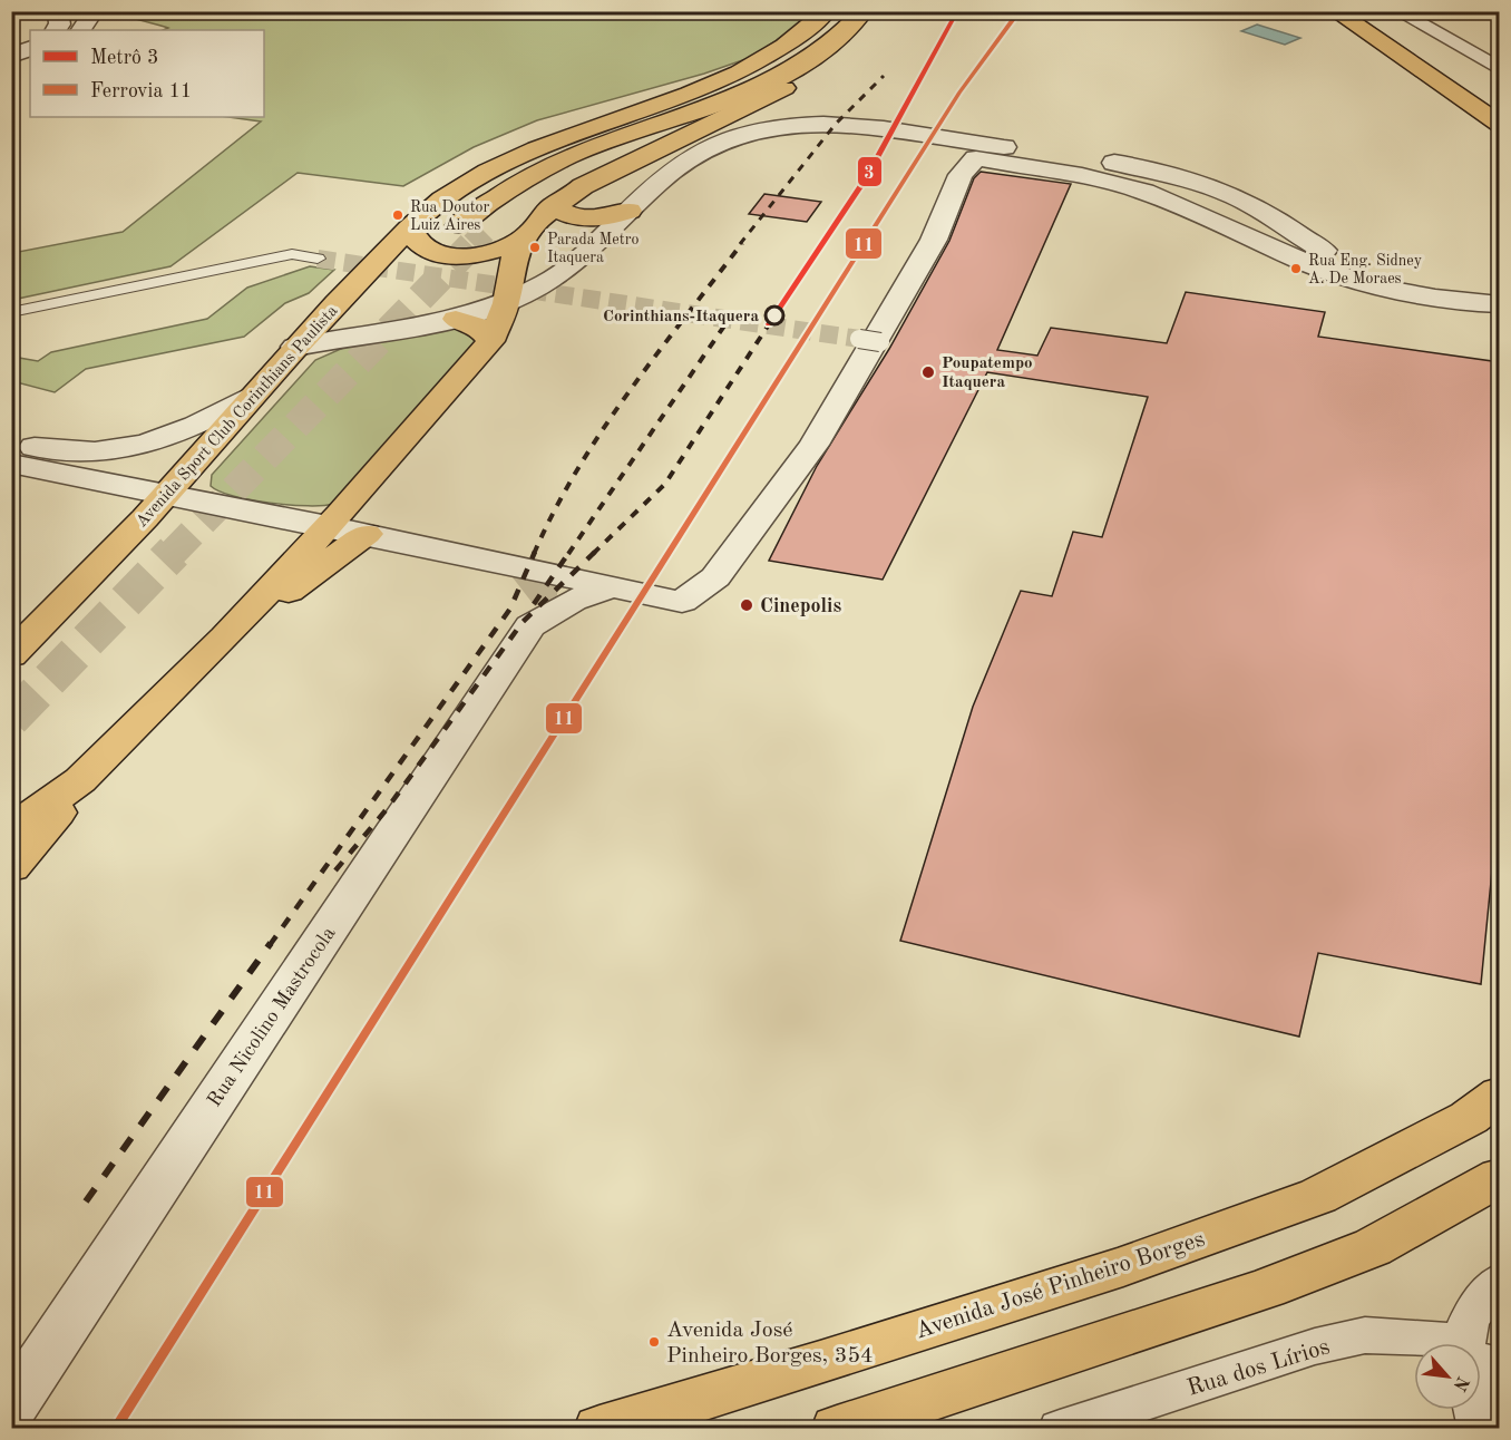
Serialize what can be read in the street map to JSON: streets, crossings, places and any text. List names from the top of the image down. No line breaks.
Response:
{"streets":{"main road":["Avenida Sport Club Corinthians Paulista","Avenida José Pinheiro Borges"],"street":["Rua Nicolino Mastrocola","Rua dos Lírios"]},"places":["Rua Doutor Luiz Aires","Parada Metro Itaquera","Rua Eng. Sidney A. De Moraes","Corinthians-Itaquera","Poupatempo Itaquera","Cinepolis","Avenida José Pinheiro Borges, 354"],"lines":["metro line 3","rail line 11"],"legend":["Metrô 3","Ferrovia 11"],"north":"bottom right"}
